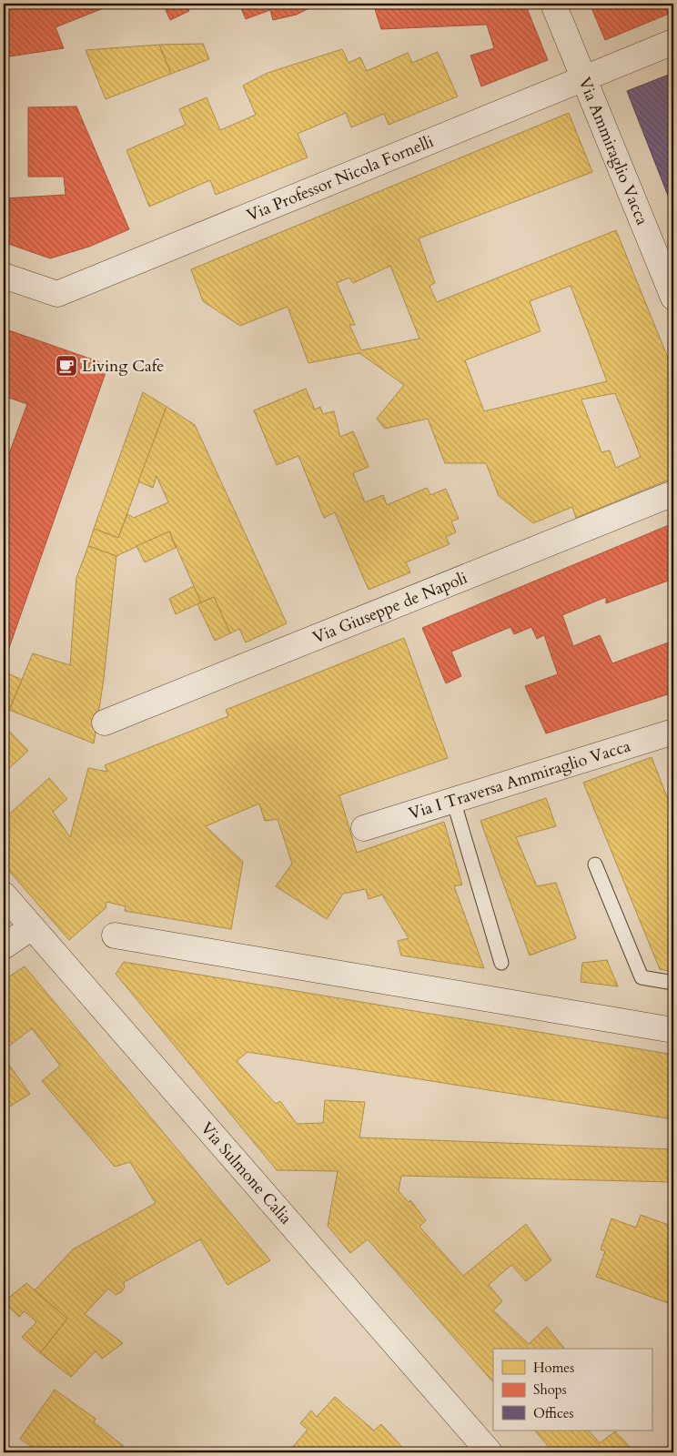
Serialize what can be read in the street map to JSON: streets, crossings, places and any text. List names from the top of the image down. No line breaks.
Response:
{"streets":{"street":["Via Ammiraglio Vacca","Via Professor Nicola Fornelli","Via Giuseppe de Napoli","Via I Traversa Ammiraglio Vacca","Via Sulmone Calia"]},"crossings":[["Via Ammiraglio Vacca","Via Professor Nicola Fornelli"]],"places":{"cafe":["Living Cafe"]},"legend":["Homes","Shops","Offices"]}
